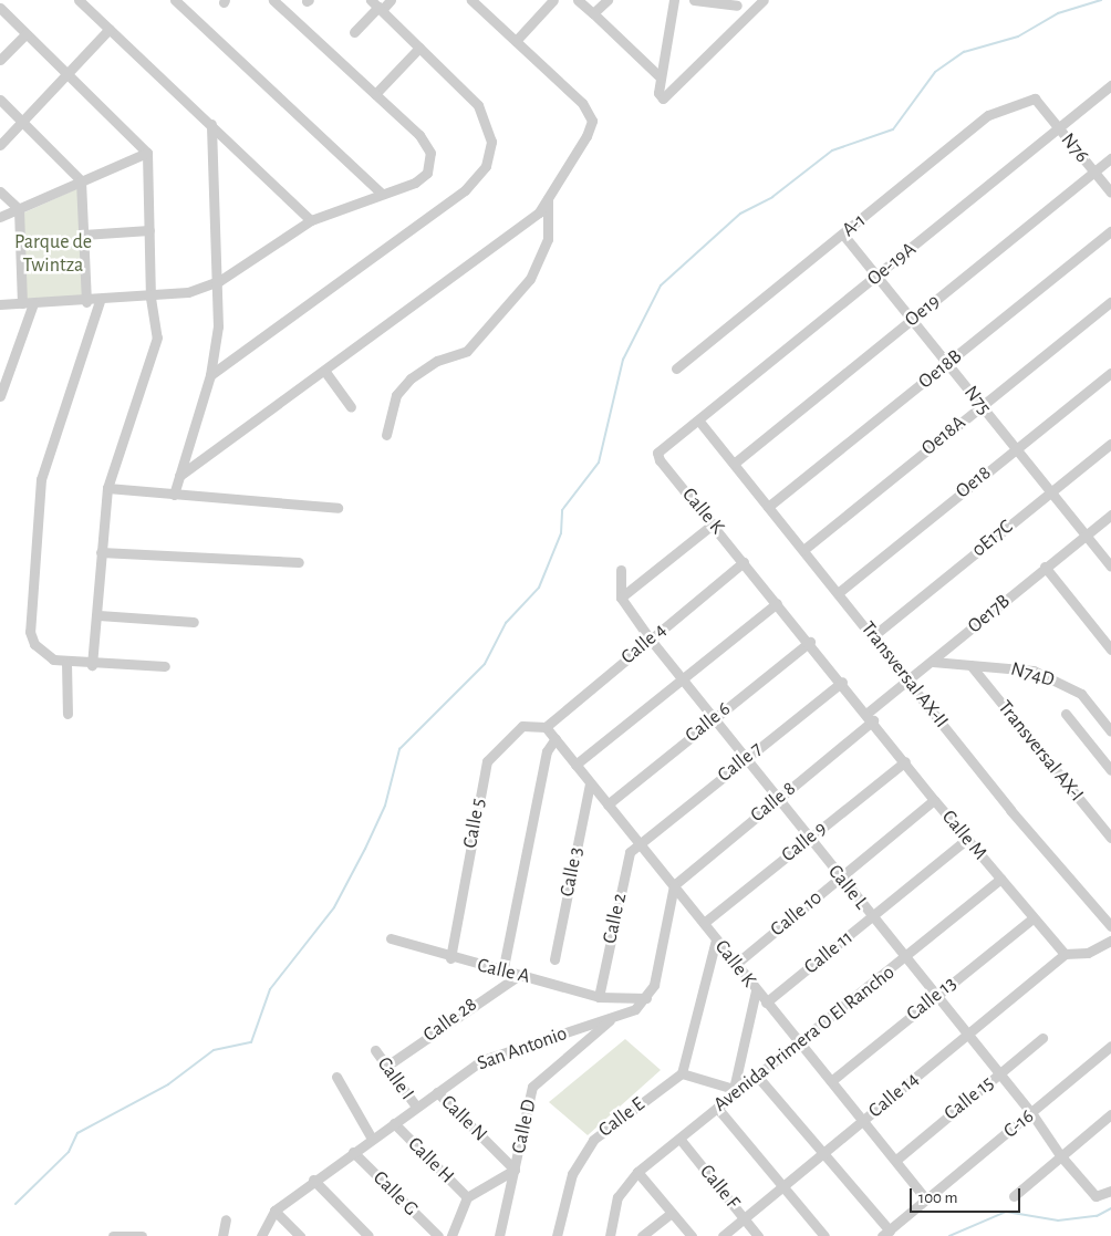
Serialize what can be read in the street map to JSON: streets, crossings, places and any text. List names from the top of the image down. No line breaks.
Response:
{"streets":{"street":["N76","A-1","Oe-19A","Oe19","Oe18B","N75","Oe18A","Oe18","Calle K","0E17C","Oe17B","Calle 4","Transversal AX-II","N74D","Calle 6","Transversal AX-I","Calle 7","Calle 8","Calle 5","Calle M","Calle 9","Calle 3","Calle L","Calle 10","Calle 2","Calle 11","Calle A","Calle 13","Calle 28","Avenida Primera O El Rancho","San Antonio","Calle I","Calle 14","Calle 15","Calle E","Calle N","C-16","Calle D","Calle H","Calle F","Calle G"]},"crossings":[["N76","A-1"],["N76","Oe-19A"],["N76","Oe19"],["A-1","N75"],["Oe-19A","N75"],["Oe-19A","Calle K"],["Oe-19A","Transversal AX-II"],["Oe19","N75"],["Oe19","Transversal AX-II"],["Oe18B","N75"],["Oe18B","Transversal AX-II"],["N75","Oe18A"],["N75","Oe18"],["N75","0E17C"],["N75","Oe17B"],["Oe18A","Transversal AX-II"],["Oe18","Transversal AX-II"],["Calle K","Oe17B"],["Calle K","Calle 4"],["Calle K","Calle 6"],["Calle K","Calle 7"],["Calle K","Calle 8"],["Calle K","Calle 5"],["Calle K","Calle M"],["Calle K","Calle 9"],["Calle K","Calle 3"],["Calle K","Calle 10"],["Calle K","Calle 2"],["Calle K","Calle 11"],["Calle K","Calle 13"],["Calle K","Avenida Primera O El Rancho"],["Calle K","Calle 14"],["Calle K","Calle 15"],["Calle K","C-16"],["0E17C","Transversal AX-II"],["Oe17B","Transversal AX-II"],["Oe17B","N74D"],["Oe17B","Calle 8"],["Oe17B","Calle M"],["Calle 4","Calle 5"],["Calle 4","Calle L"],["N74D","Transversal AX-I"],["Calle 6","Calle L"],["Calle 7","Calle L"],["Calle 7","Calle 2"],["Calle 8","Calle M"],["Calle 8","Calle L"],["Calle 5","Calle A"],["Calle M","Calle 9"],["Calle M","Calle 10"],["Calle M","Calle 11"],["Calle M","Calle 13"],["Calle M","Avenida Primera O El Rancho"],["Calle M","Calle 14"],["Calle 9","Calle L"],["Calle L","Calle 10"],["Calle L","Calle 11"],["Calle L","Calle 13"],["Calle L","Avenida Primera O El Rancho"],["Calle L","Calle 14"],["Calle L","Calle 15"],["Calle L","C-16"],["Calle 2","Calle A"],["Calle A","Calle 28"],["Calle A","San Antonio"],["Calle 28","Calle I"],["Avenida Primera O El Rancho","Calle F"],["San Antonio","Calle I"],["San Antonio","Calle N"],["San Antonio","Calle D"],["San Antonio","Calle H"],["San Antonio","Calle G"],["Calle 14","Calle F"],["Calle N","Calle D"]],"parks":["Parque de Twintza"],"scale_bar":"100 m"}
